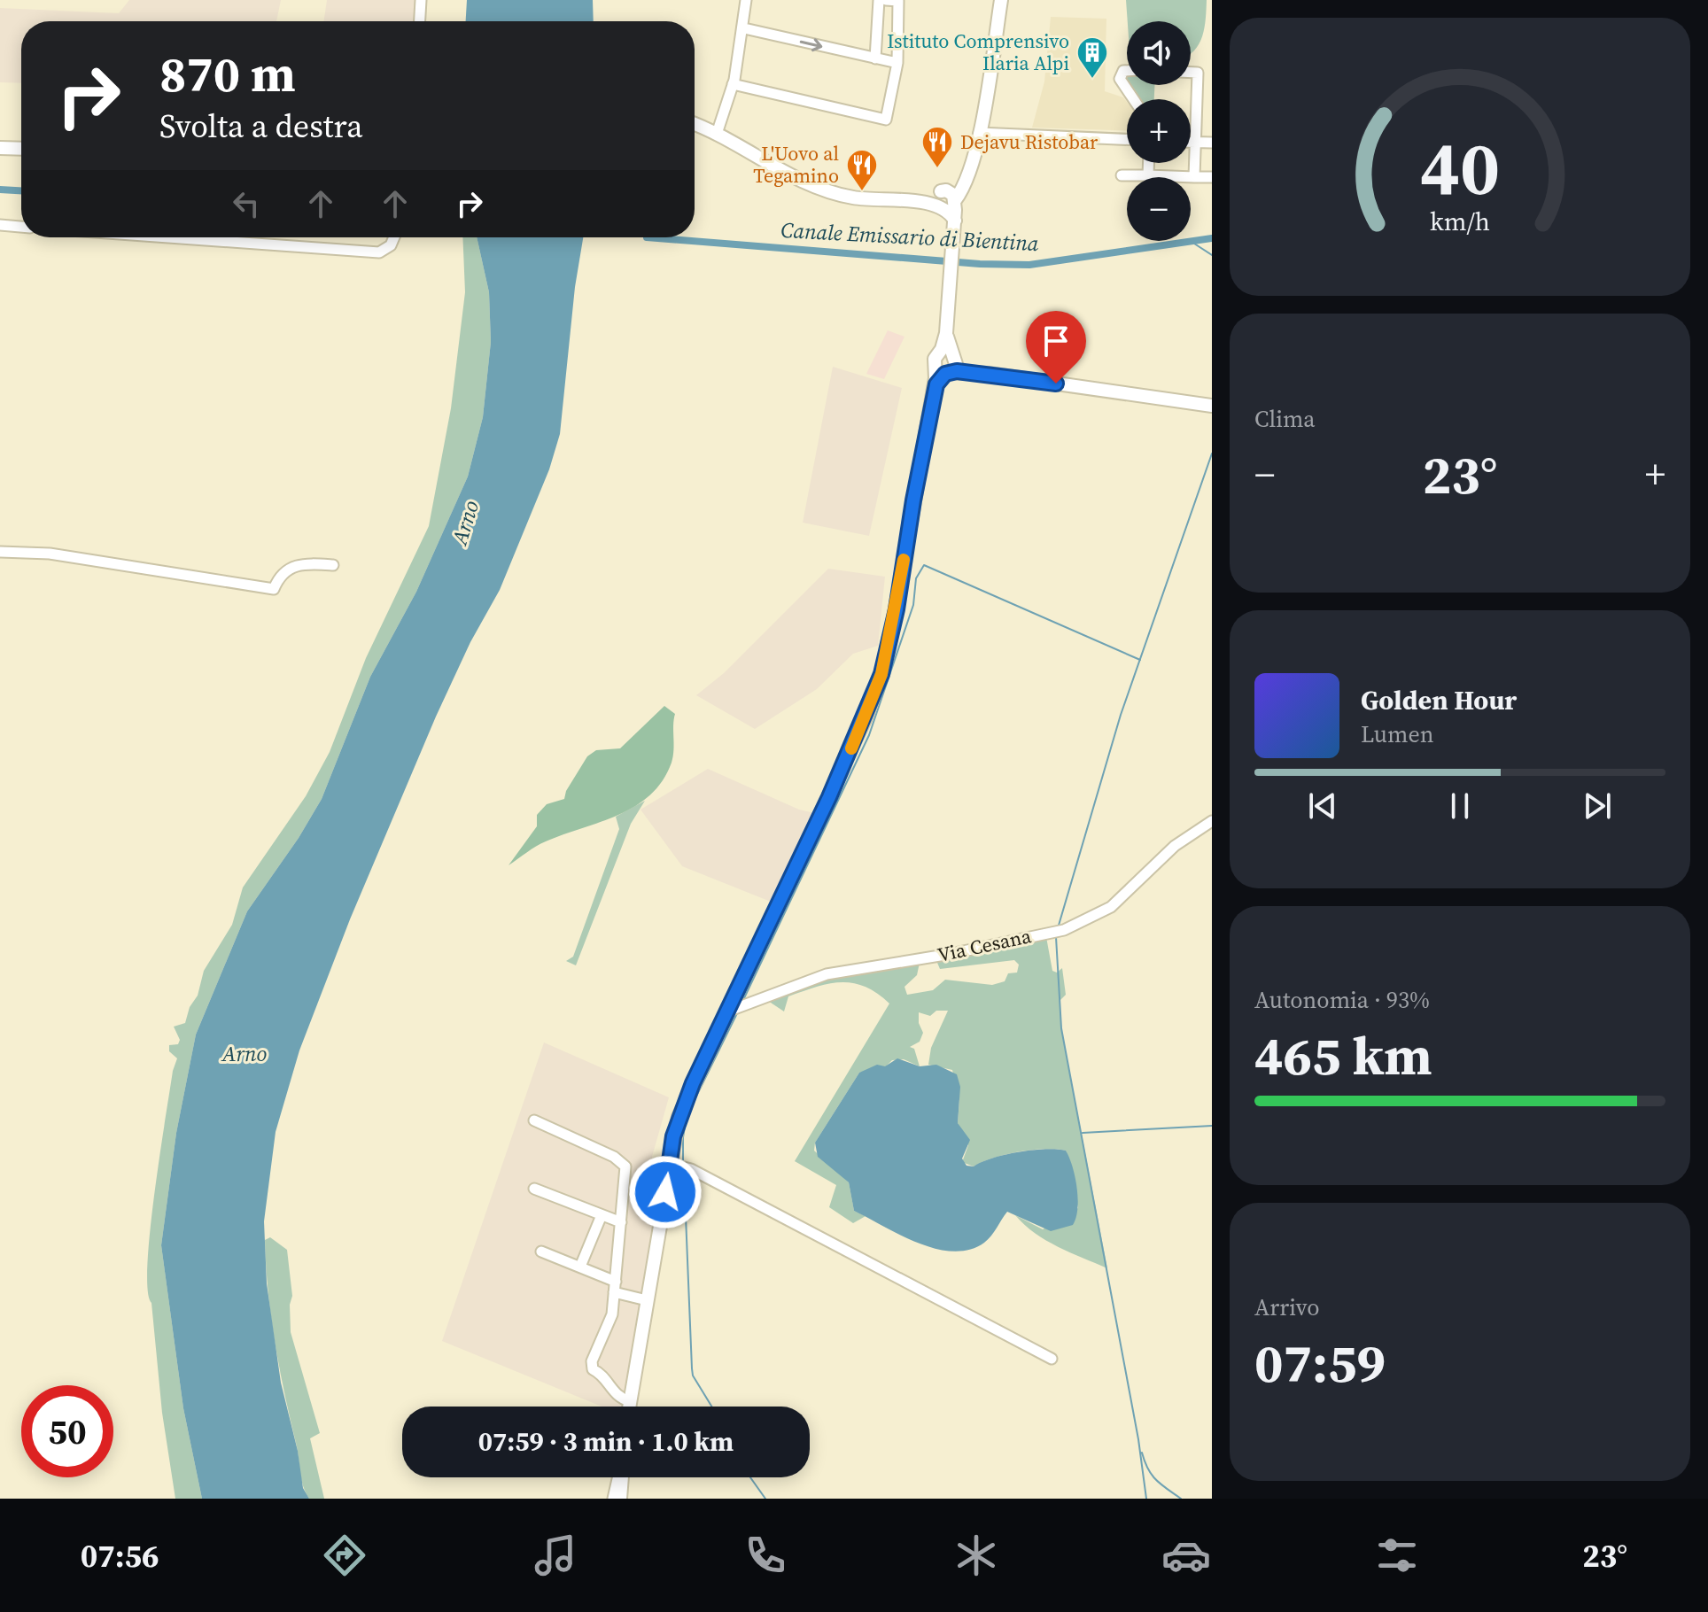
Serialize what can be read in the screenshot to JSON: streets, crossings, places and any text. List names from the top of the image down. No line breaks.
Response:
{"streets":{"street":["Via Cesana"]},"water":["Canale Emissario di Bientina","Arno"],"places":{"building":["Istituto Comprensivo Ilaria Alpi"],"restaurant":["Dejavu Ristobar","L'Uovo al Tegamino"]},"page":{"map_buttons":["+","−"],"turn":["870 m","Svolta a destra"],"tile":["Clima",["Autonomia · 93%","465 km"],["Arrivo","07:59"]],"heat":["−","23°","+"],"song":["Golden Hour","Lumen"],"limit":"50","trip":"07:59 · 3 min · 1.0 km","tabs":["07:56","23°"],"gauge":["40","km/h"]}}
